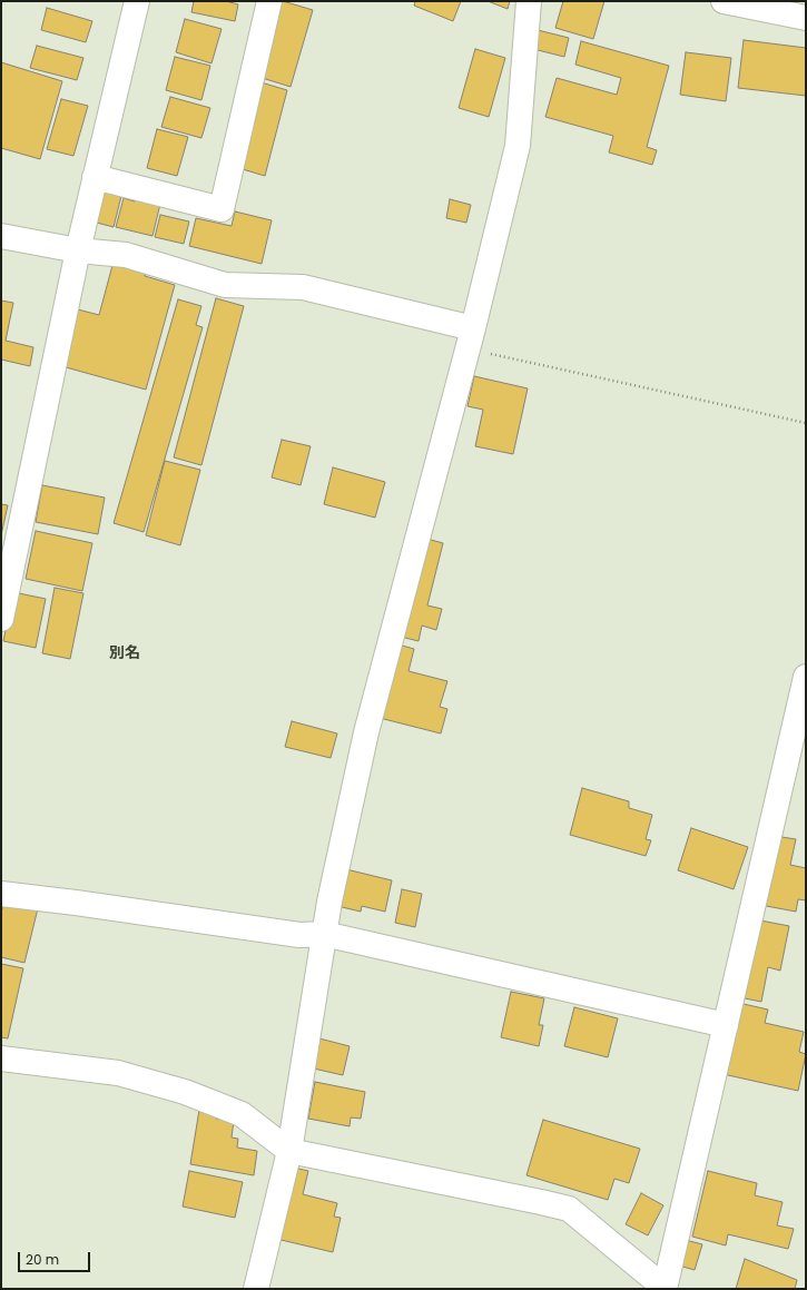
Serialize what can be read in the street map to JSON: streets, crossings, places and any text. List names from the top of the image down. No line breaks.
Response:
{"districts":["別名"],"scale_bar":"20 m"}
